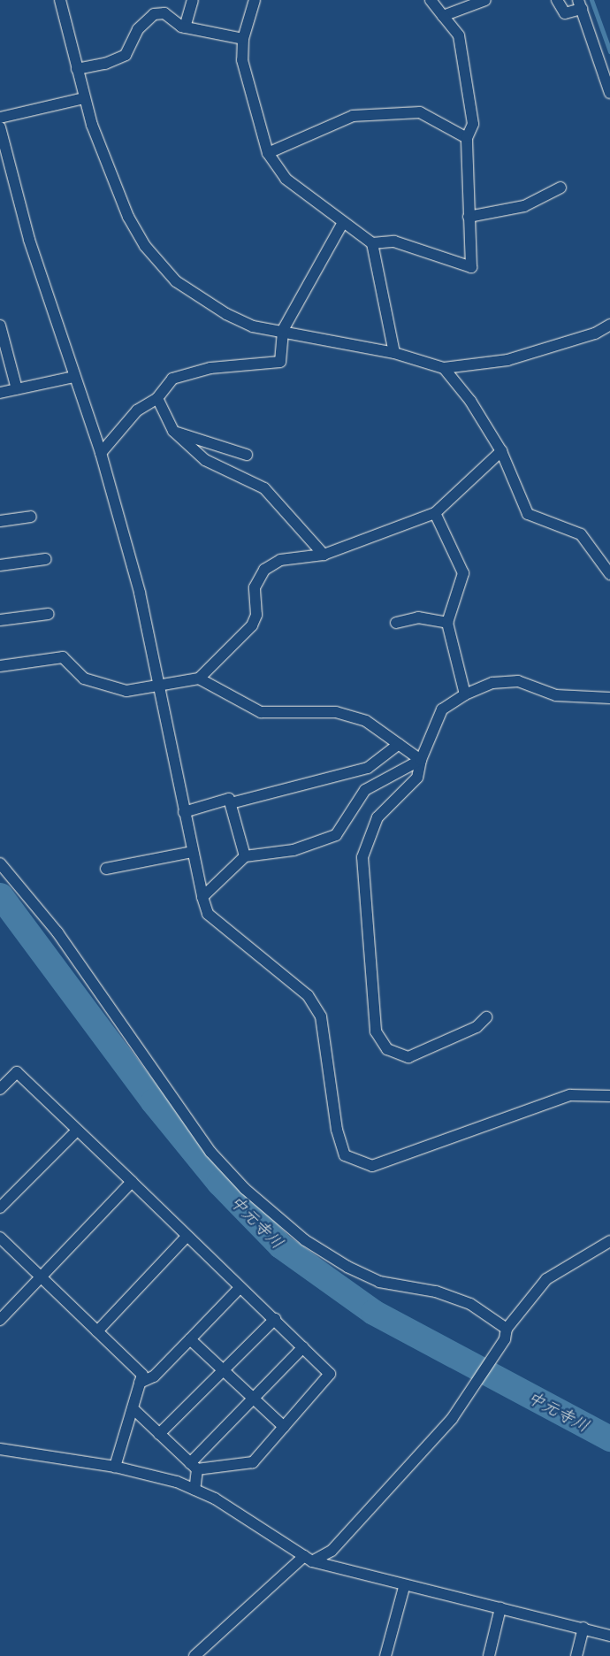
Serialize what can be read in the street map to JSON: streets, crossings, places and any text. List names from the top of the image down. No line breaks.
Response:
{"water":["中元寺川"]}
